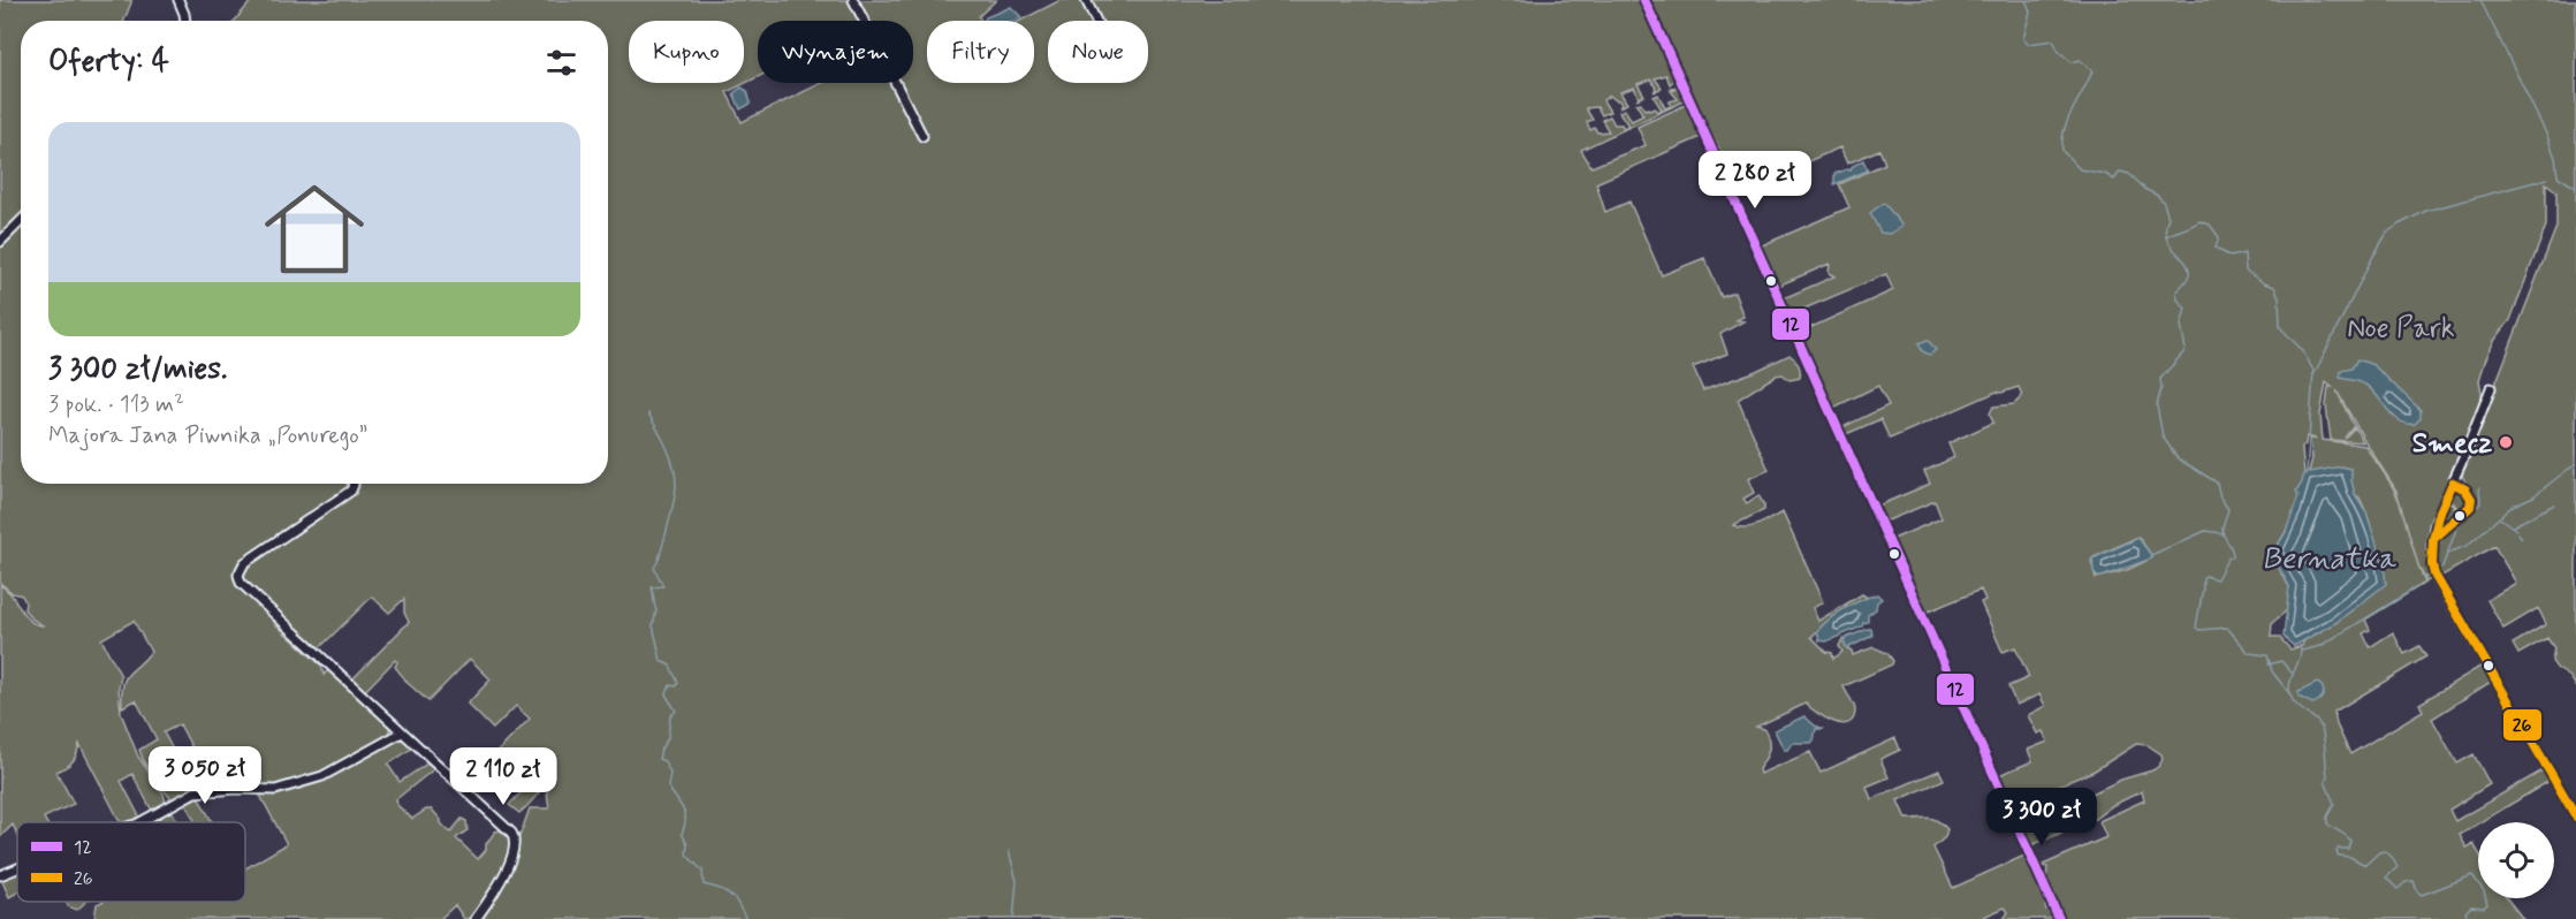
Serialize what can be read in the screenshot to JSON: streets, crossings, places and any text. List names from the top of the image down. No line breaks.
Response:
{"water":["Bernatka"],"parks":["Noe Park"],"places":["Smecz"],"lines":["transit line 12","transit line 26"],"legend":["12","26"],"page":{"chip":["Kupno","Wynajem","Filtry","Nowe"],"heading":"Oferty: 4","list":[{"name":"3 300 zł/mies.","note":"3 pok. · 113 m² · Majora Jana Piwnika „Ponurego”"}],"price":["2 280 zł","3 050 zł","2 110 zł","3 300 zł"]}}
